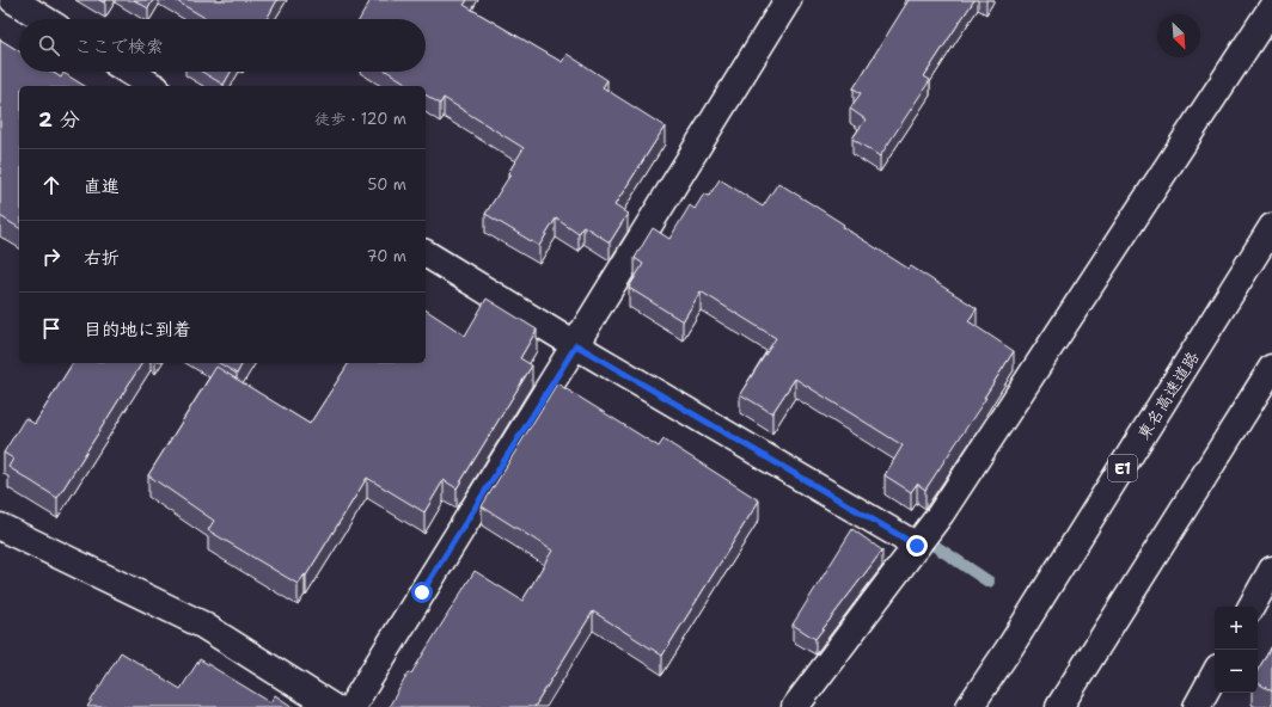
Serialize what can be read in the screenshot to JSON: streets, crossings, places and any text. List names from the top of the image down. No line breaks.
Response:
{"streets":{"main road":["東名高速道路","E1"]},"north":"bottom right","page":{"search":"ここで検索","heading":["2 分","徒歩 · 120 m"],"list":[["直進","50 m"],["右折","70 m"],"目的地に到着"],"map_buttons":["+","−"]}}
